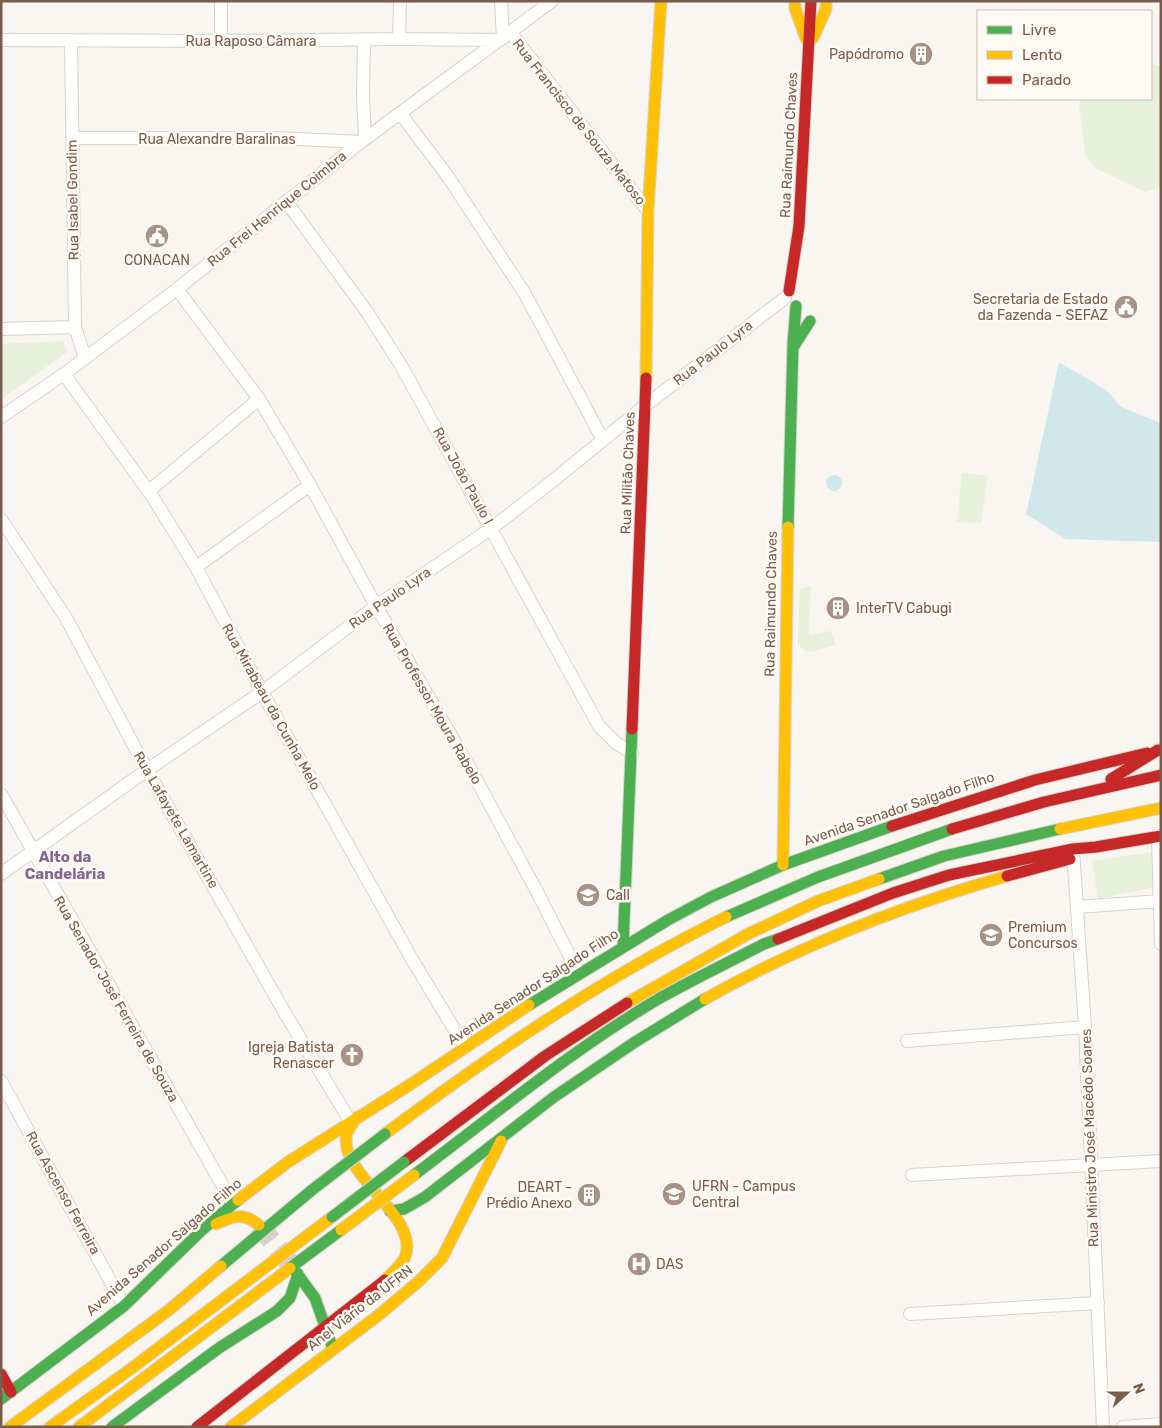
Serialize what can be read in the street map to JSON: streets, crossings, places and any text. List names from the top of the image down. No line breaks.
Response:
{"streets":{"main road":["Rua Raimundo Chaves","Rua Militão Chaves","Avenida Senador Salgado Filho","Anel Viário da UFRN"],"street":["Rua Raposo Câmara","Rua Francisco de Souza Matoso","Rua Alexandre Baralinas","Rua Isabel Gondim","Rua Frei Henrique Coimbra","Rua Paulo Lyra","Rua João Paulo I","Rua Professor Moura Rabelo","Rua Mirabeau da Cunha Melo","Rua Lafayete Lamartine","Rua Senador José Ferreira de Souza","Rua Ministro José Macêdo Soares","Rua Ascenso Ferreira"]},"crossings":[["Rua Raposo Câmara","Rua Francisco de Souza Matoso"],["Rua Raposo Câmara","Rua Isabel Gondim"],["Rua Raposo Câmara","Rua Frei Henrique Coimbra"],["Rua Francisco de Souza Matoso","Rua Frei Henrique Coimbra"],["Rua Francisco de Souza Matoso","Rua Militão Chaves"],["Rua Alexandre Baralinas","Rua Isabel Gondim"],["Rua Alexandre Baralinas","Rua Frei Henrique Coimbra"],["Rua Raimundo Chaves","Rua Paulo Lyra"],["Rua Raimundo Chaves","Avenida Senador Salgado Filho"],["Rua Isabel Gondim","Rua Frei Henrique Coimbra"],["Rua Frei Henrique Coimbra","Rua João Paulo I"],["Rua Frei Henrique Coimbra","Rua Professor Moura Rabelo"],["Rua Frei Henrique Coimbra","Rua Mirabeau da Cunha Melo"],["Rua Paulo Lyra","Rua Militão Chaves"],["Rua Paulo Lyra","Rua João Paulo I"],["Rua Paulo Lyra","Rua Professor Moura Rabelo"],["Rua Paulo Lyra","Rua Mirabeau da Cunha Melo"],["Rua Paulo Lyra","Rua Lafayete Lamartine"],["Rua Paulo Lyra","Rua Senador José Ferreira de Souza"],["Rua Militão Chaves","Rua João Paulo I"],["Rua Militão Chaves","Avenida Senador Salgado Filho"],["Rua Professor Moura Rabelo","Avenida Senador Salgado Filho"],["Rua Mirabeau da Cunha Melo","Avenida Senador Salgado Filho"],["Avenida Senador Salgado Filho","Rua Lafayete Lamartine"],["Avenida Senador Salgado Filho","Rua Senador José Ferreira de Souza"],["Avenida Senador Salgado Filho","Rua Ascenso Ferreira"],["Avenida Senador Salgado Filho","Anel Viário da UFRN"],["Rua Lafayete Lamartine","Anel Viário da UFRN"]],"districts":["Alto da Candelária"],"places":{"building":["Papódromo","InterTV Cabugi","DEART - Prédio Anexo"],"public building":["CONACAN","Secretaria de Estado da Fazenda - SEFAZ"],"school or university":["Call","Premium Concursos","UFRN - Campus Central"],"church":["Igreja Batista Renascer"],"hospital":["DAS"]},"legend":["Livre","Lento","Parado"],"north":"right"}
